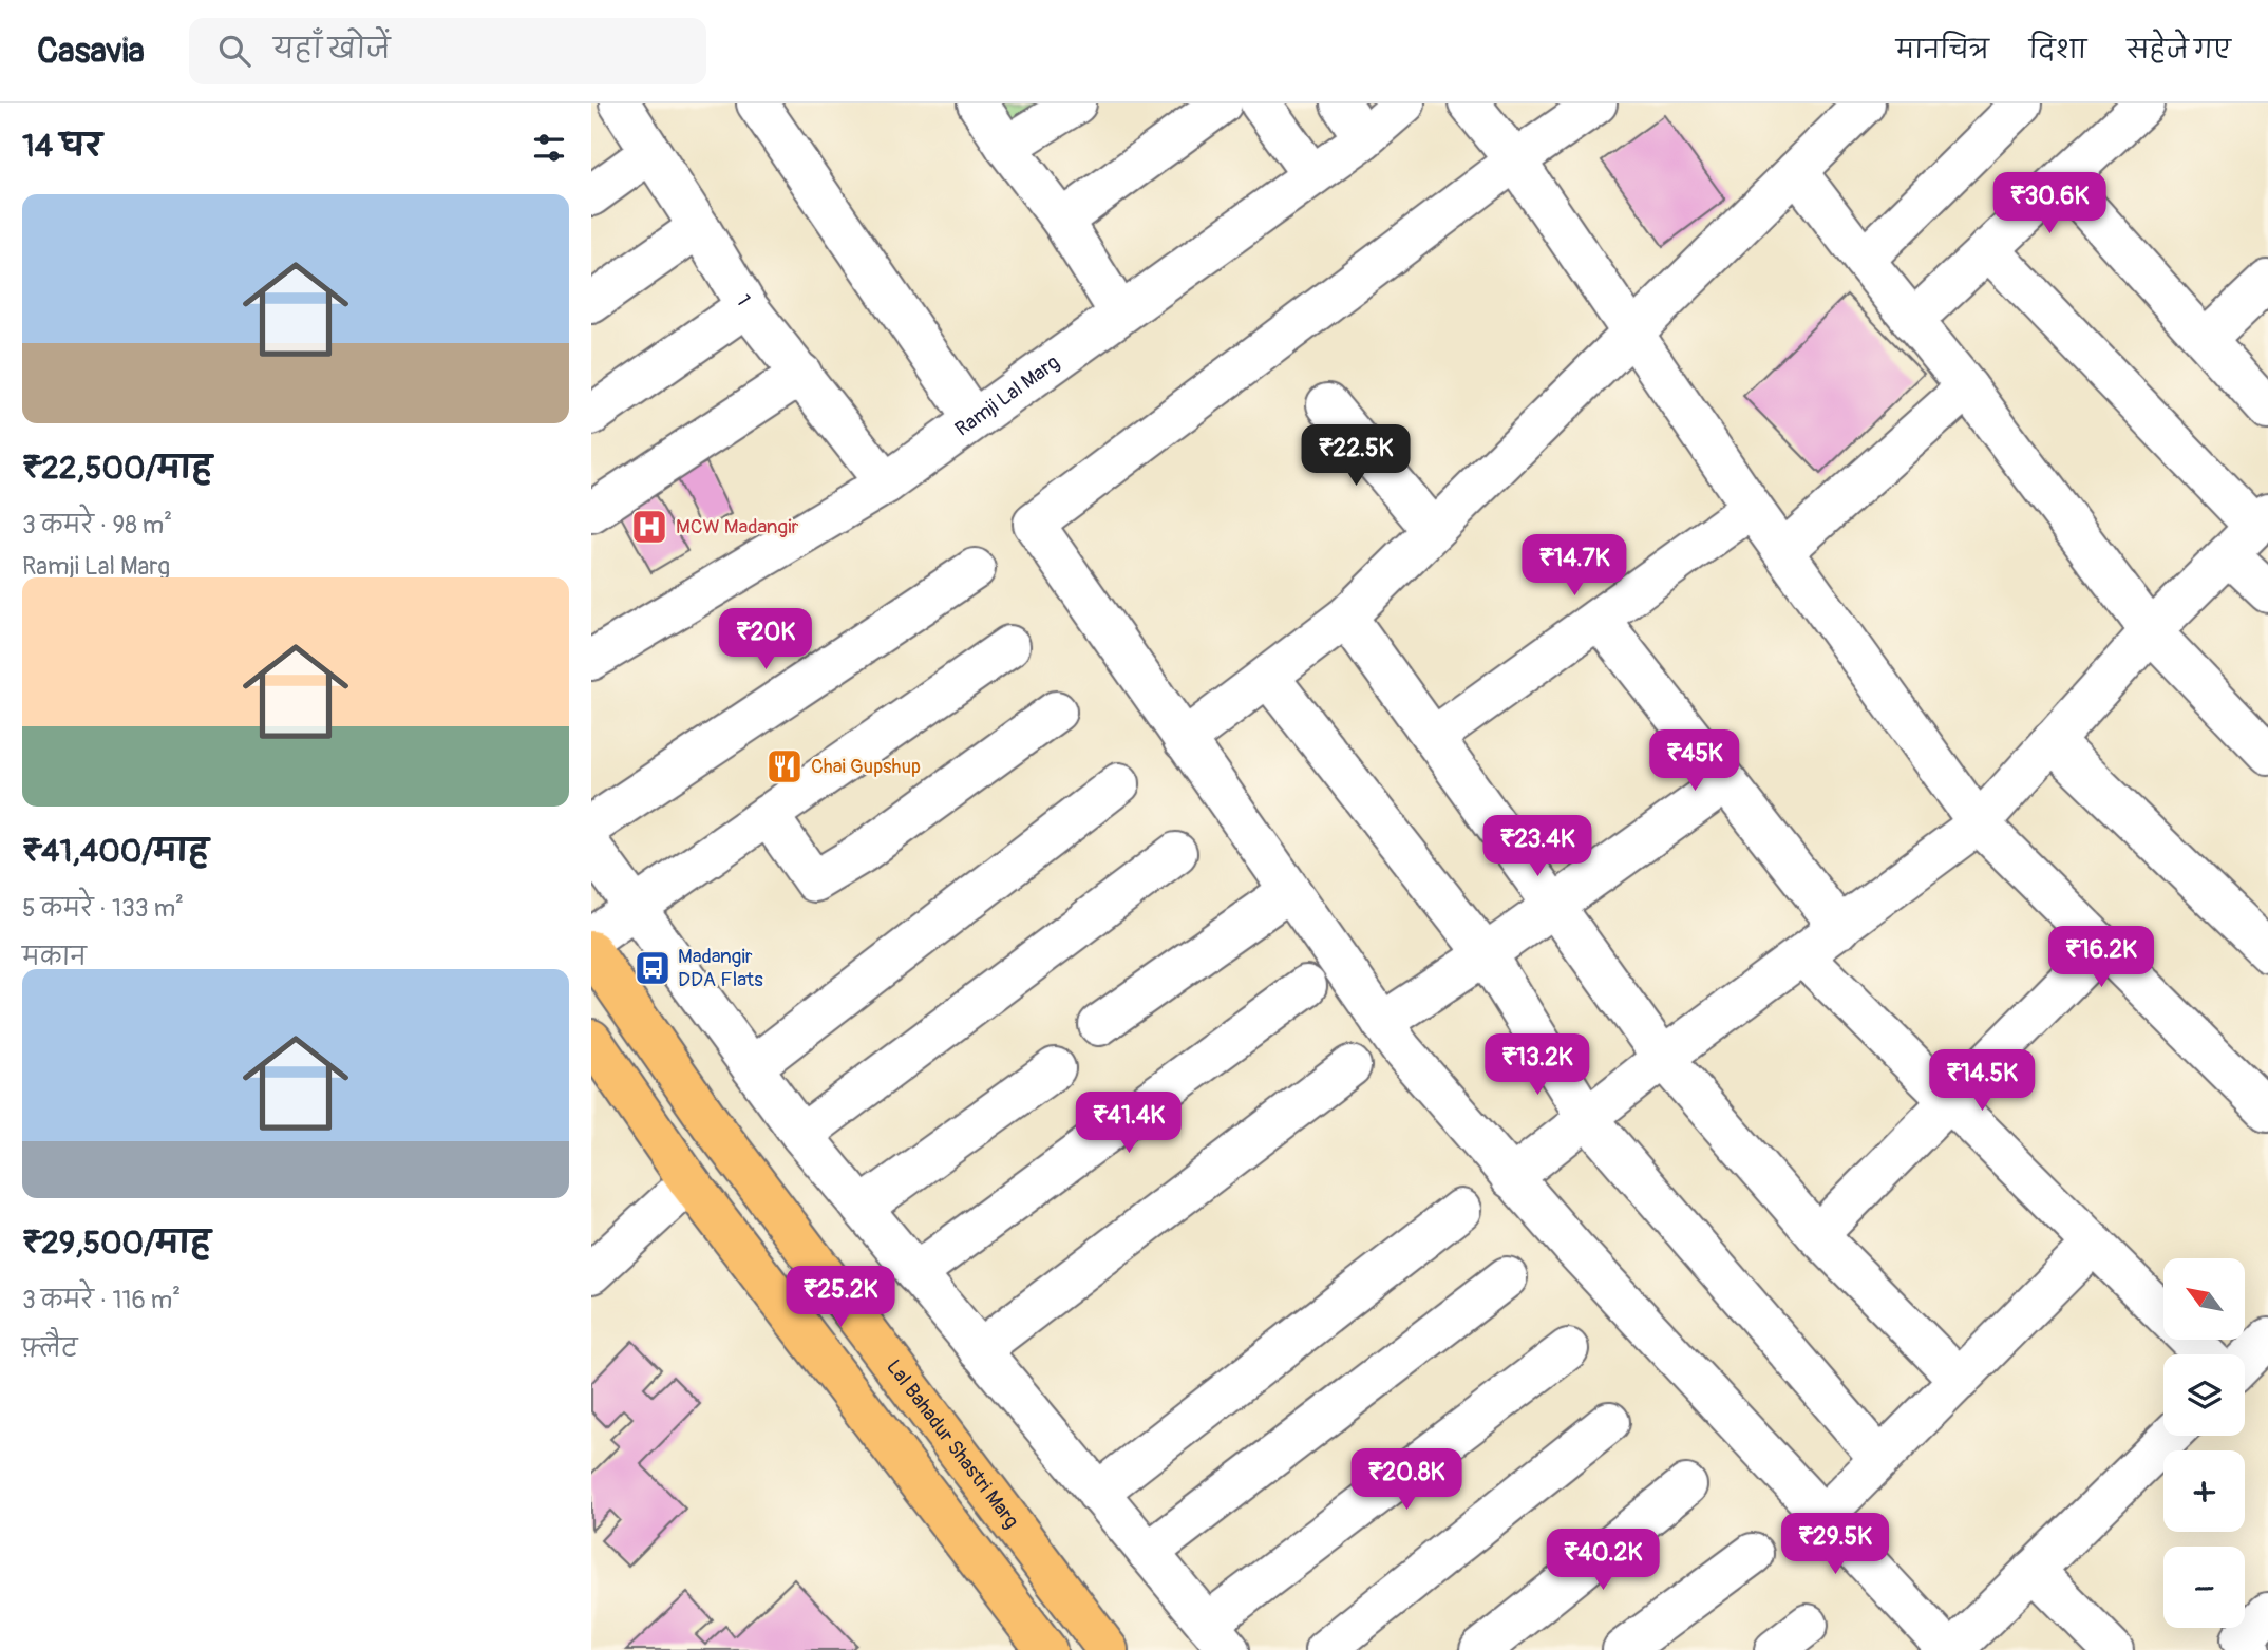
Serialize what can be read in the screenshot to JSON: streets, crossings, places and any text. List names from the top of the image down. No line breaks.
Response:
{"streets":{"main road":["Lal Bahadur Shastri Marg"],"street":["1","Ramji Lal Marg"]},"crossings":[["1","Ramji Lal Marg"]],"places":{"hospital":["MCW Madangir"],"restaurant":["Chai Gupshup"],"bus stop":["Madangir DDA Flats"]},"north":"top left","page":{"header":"Casavia","search":"यहाँ खोजें","nav":["मानचित्र","दिशा","सहेजे गए"],"heading":"14 घर","price":["₹30.6K","₹22.5K","₹14.7K","₹20K","₹45K","₹23.4K","₹16.2K","₹13.2K","₹14.5K","₹41.4K","₹25.2K","₹20.8K","₹29.5K","₹40.2K"],"list":[{"name":"₹22,500/माह","note":"3 कमरे · 98 m² · Ramji Lal Marg"},{"name":"₹41,400/माह","note":"5 कमरे · 133 m² · मकान"},{"name":"₹29,500/माह","note":"3 कमरे · 116 m² · फ़्लैट"}],"map_buttons":["+","−"]}}
